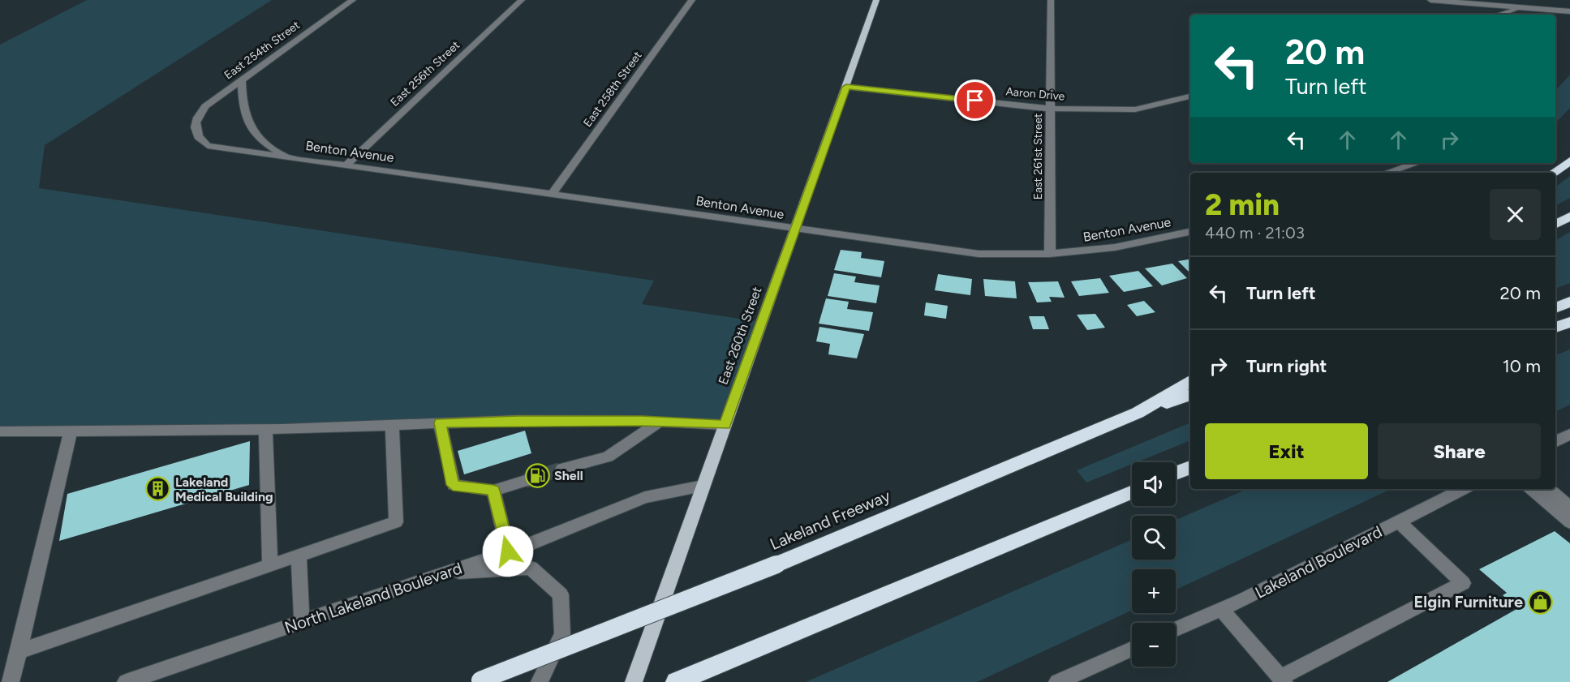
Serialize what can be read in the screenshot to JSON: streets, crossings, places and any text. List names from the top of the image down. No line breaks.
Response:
{"streets":{"highway":["Lakeland Freeway"],"main road":["East 260th Street"],"street":["East 254th Street","East 256th Street","East 258th Street","Aaron Drive","Benton Avenue","East 261st Street","Lakeland Boulevard","North Lakeland Boulevard"]},"crossings":[["East 254th Street","Benton Avenue"],["East 256th Street","Benton Avenue"],["East 258th Street","Benton Avenue"],["Aaron Drive","East 261st Street"],["Aaron Drive","East 260th Street"],["Benton Avenue","East 261st Street"],["Benton Avenue","East 260th Street"],["East 260th Street","North Lakeland Boulevard"]],"places":{"fuel station":["Shell"],"building":["Lakeland Medical Building"],"shop":["Elgin Furniture"]},"page":{"turn":["20 m","Turn left"],"heading":["2 min","440 m · 21:03"],"list":[{"name":"Turn left","value":"20 m"},{"name":"Turn right","value":"10 m"}],"buttons":["Exit","Share"],"map_buttons":["+","−"]}}
